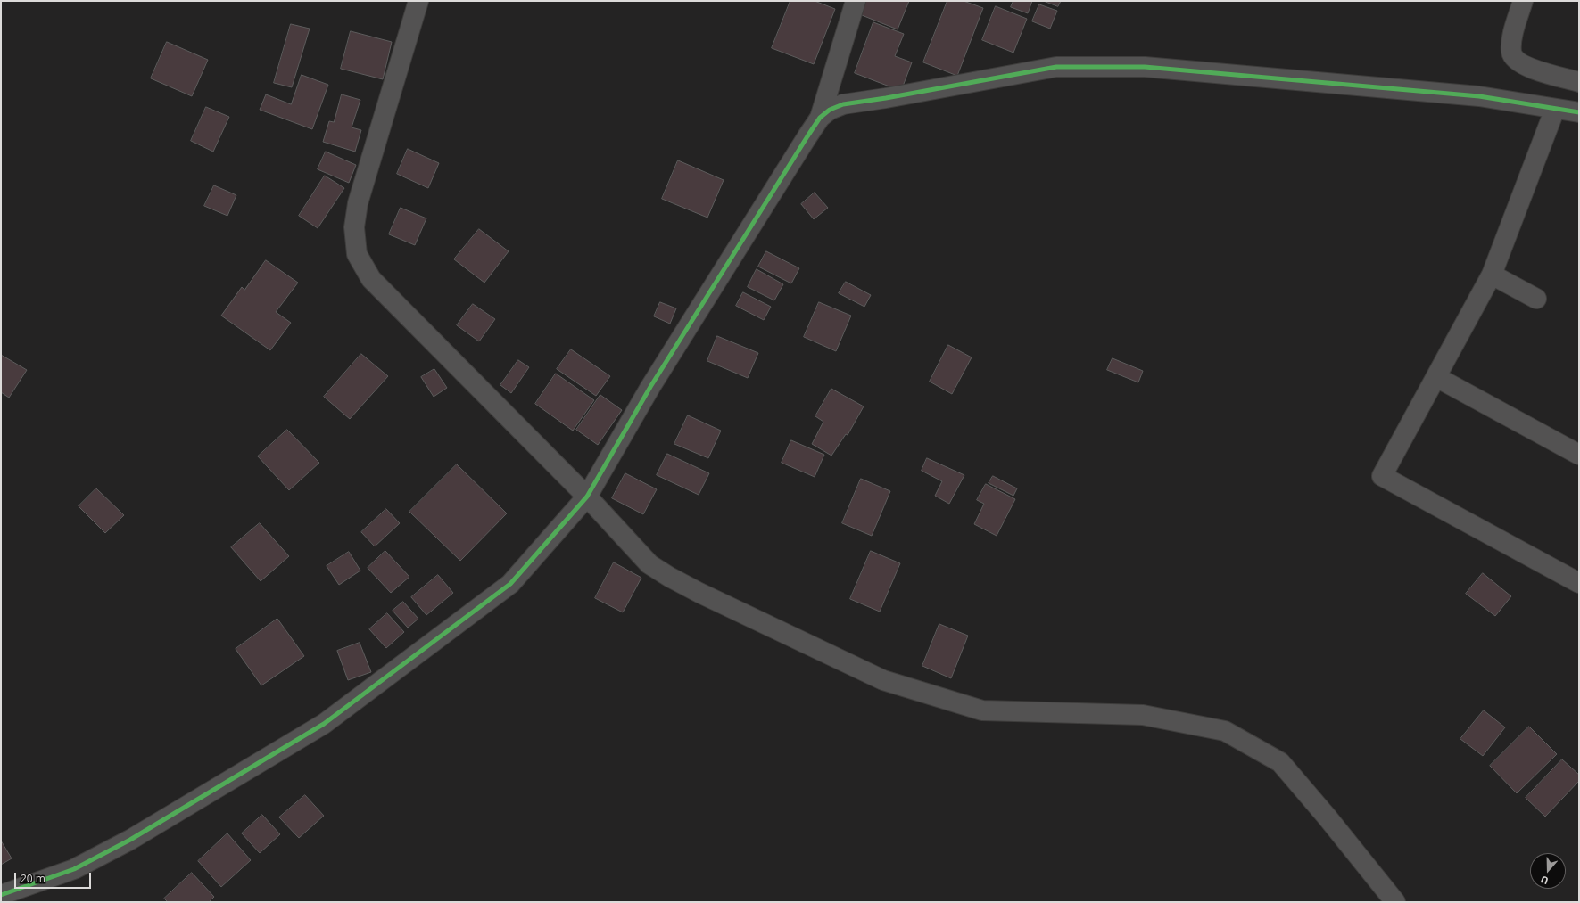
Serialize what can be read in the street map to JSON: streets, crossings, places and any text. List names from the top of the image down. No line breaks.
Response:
{"scale_bar":"20 m","north":"bottom"}
